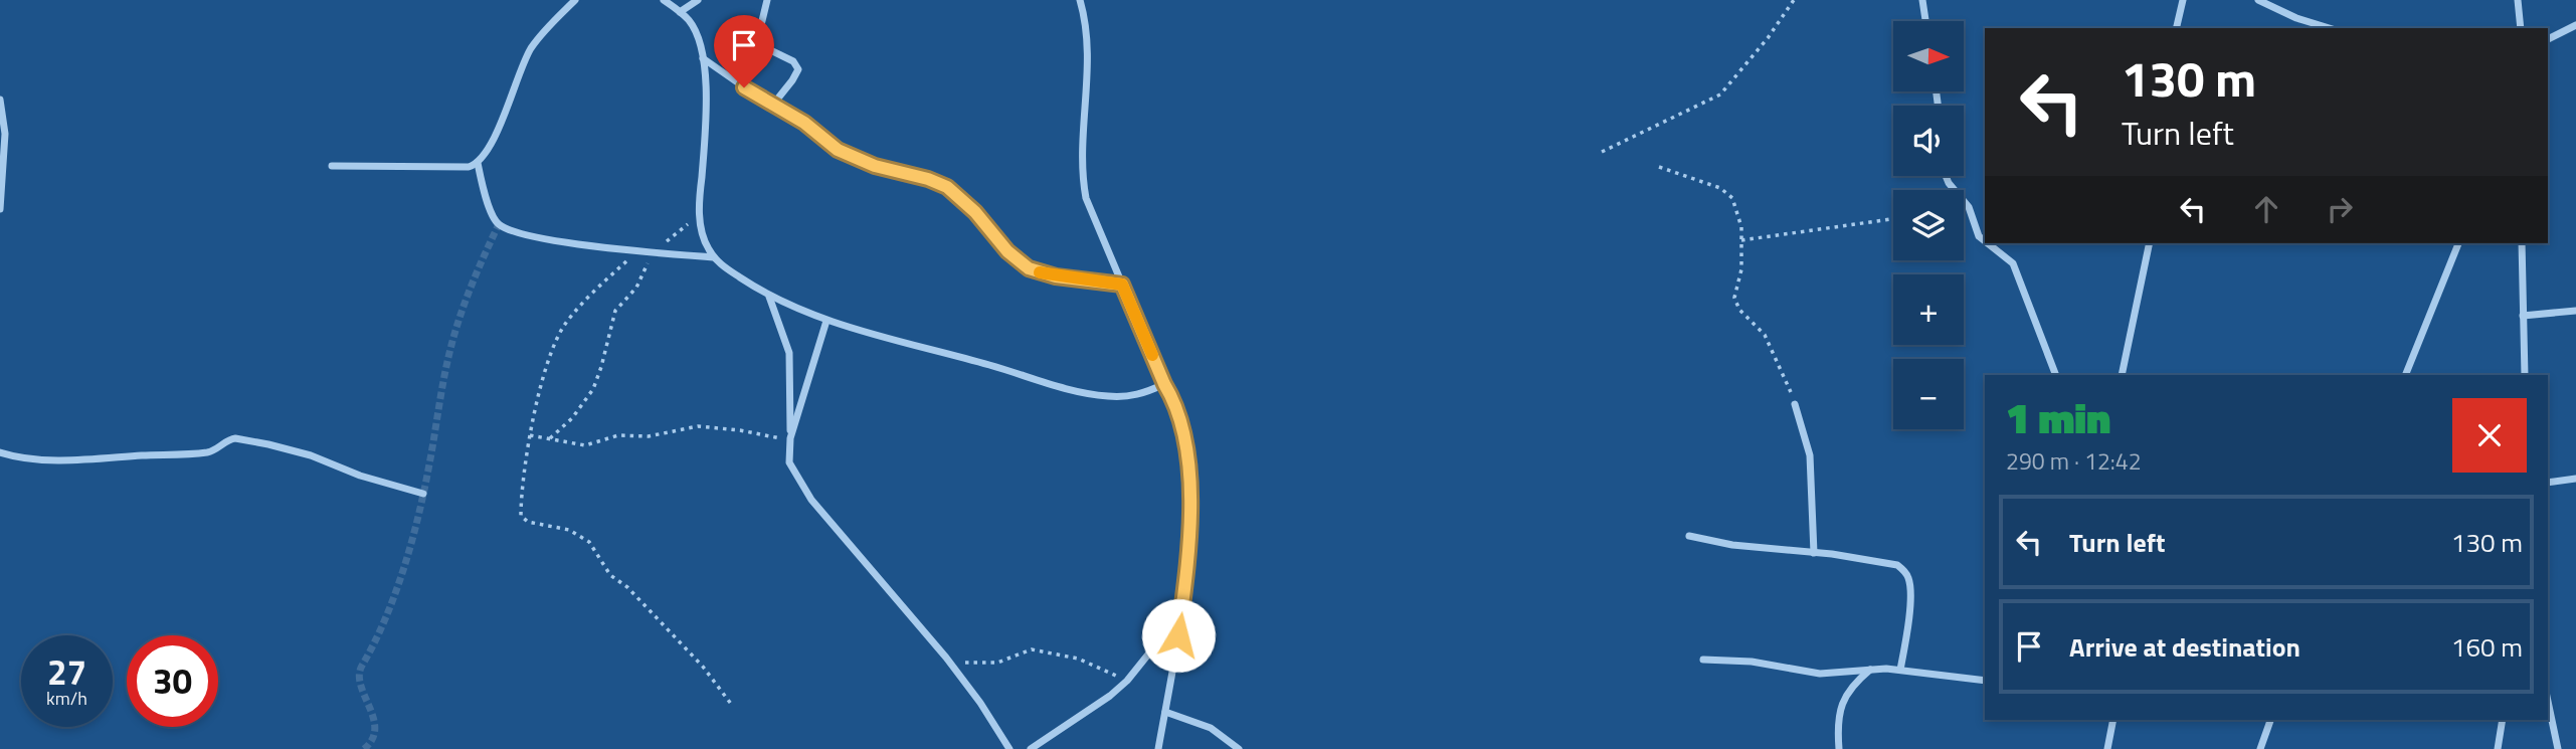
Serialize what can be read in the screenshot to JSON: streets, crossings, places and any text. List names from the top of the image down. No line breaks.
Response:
{"north":"right","page":{"map_buttons":["+","−"],"turn":["130 m","Turn left"],"heading":["1 min","290 m · 12:42"],"list":[{"name":"Turn left","value":"130 m"},{"name":"Arrive at destination","value":"160 m"}],"speed":"27 km/h","limit":"30"}}
